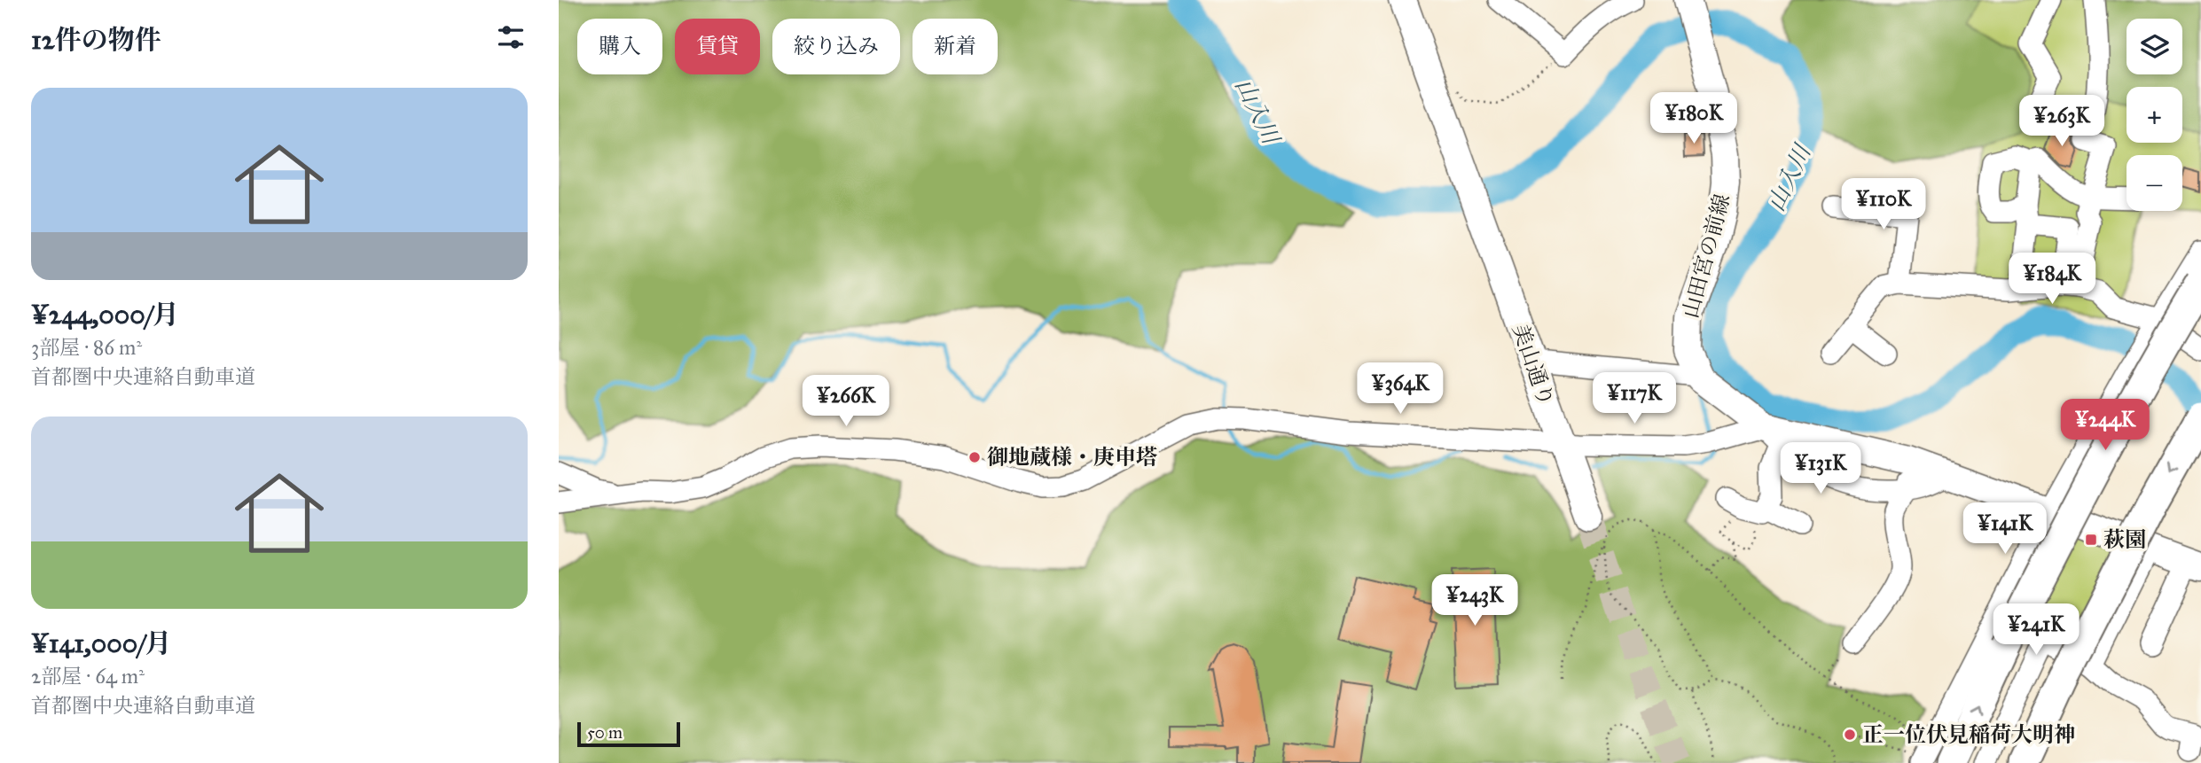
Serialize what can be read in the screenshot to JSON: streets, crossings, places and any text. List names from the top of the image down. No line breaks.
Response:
{"streets":{"main road":["山田宮の前線","美山通り"]},"water":["山入川"],"places":{"other":["御地蔵様・庚申塔","正一位伏見稲荷大明神"],"transit":["萩園"]},"scale_bar":"50 m","page":{"heading":"12件の物件","map_buttons":["+","−"],"chip":["購入","賃貸","絞り込み","新着"],"list":[{"name":"¥244,000/月","note":"3部屋 · 86 m² · 首都圏中央連絡自動車道"},{"name":"¥141,000/月","note":"2部屋 · 64 m² · 首都圏中央連絡自動車道"}],"price":["¥180K","¥263K","¥110K","¥184K","¥364K","¥117K","¥266K","¥244K","¥131K","¥141K","¥243K","¥241K"],"scale":"50 m"}}
